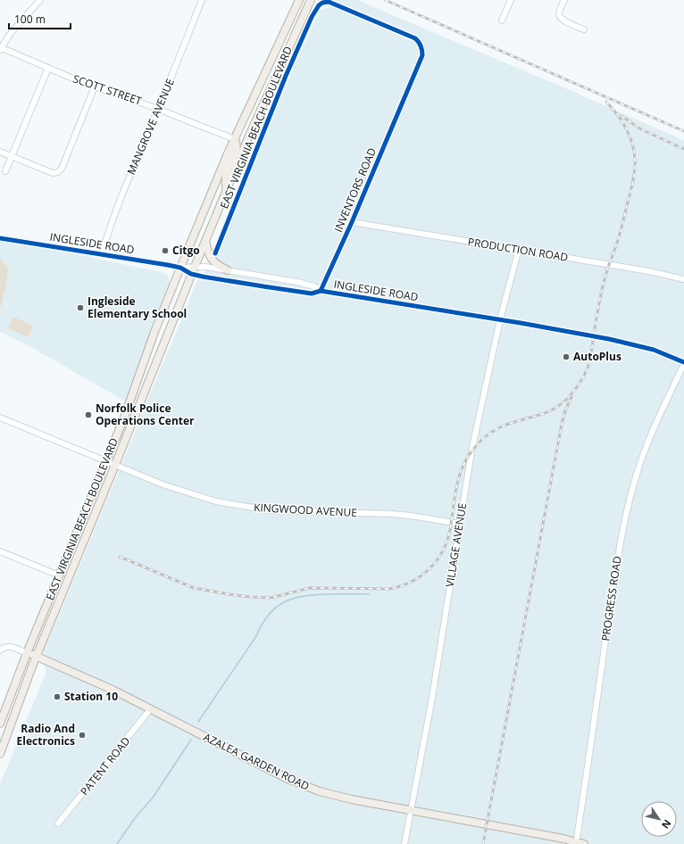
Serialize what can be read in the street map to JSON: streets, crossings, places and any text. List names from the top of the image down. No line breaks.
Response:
{"streets":{"main road":["EAST VIRGINIA BEACH BOULEVARD","AZALEA GARDEN ROAD"],"street":["SCOTT STREET","MANGROVE AVENUE","INVENTORS ROAD","INGLESIDE ROAD","PRODUCTION ROAD","KINGWOOD AVENUE","VILLAGE AVENUE","PROGRESS ROAD","PATENT ROAD"]},"crossings":[["SCOTT STREET","MANGROVE AVENUE"],["SCOTT STREET","EAST VIRGINIA BEACH BOULEVARD"],["MANGROVE AVENUE","INGLESIDE ROAD"],["EAST VIRGINIA BEACH BOULEVARD","INVENTORS ROAD"],["EAST VIRGINIA BEACH BOULEVARD","INGLESIDE ROAD"],["EAST VIRGINIA BEACH BOULEVARD","KINGWOOD AVENUE"],["EAST VIRGINIA BEACH BOULEVARD","AZALEA GARDEN ROAD"],["INVENTORS ROAD","INGLESIDE ROAD"],["INVENTORS ROAD","PRODUCTION ROAD"],["INGLESIDE ROAD","VILLAGE AVENUE"],["INGLESIDE ROAD","PROGRESS ROAD"],["PRODUCTION ROAD","VILLAGE AVENUE"],["KINGWOOD AVENUE","VILLAGE AVENUE"],["VILLAGE AVENUE","AZALEA GARDEN ROAD"],["PROGRESS ROAD","AZALEA GARDEN ROAD"],["AZALEA GARDEN ROAD","PATENT ROAD"]],"places":["Citgo","Ingleside Elementary School","AutoPlus","Norfolk Police Operations Center","Station 10","Radio And Electronics"],"scale_bar":"100 m","north":"bottom right"}
